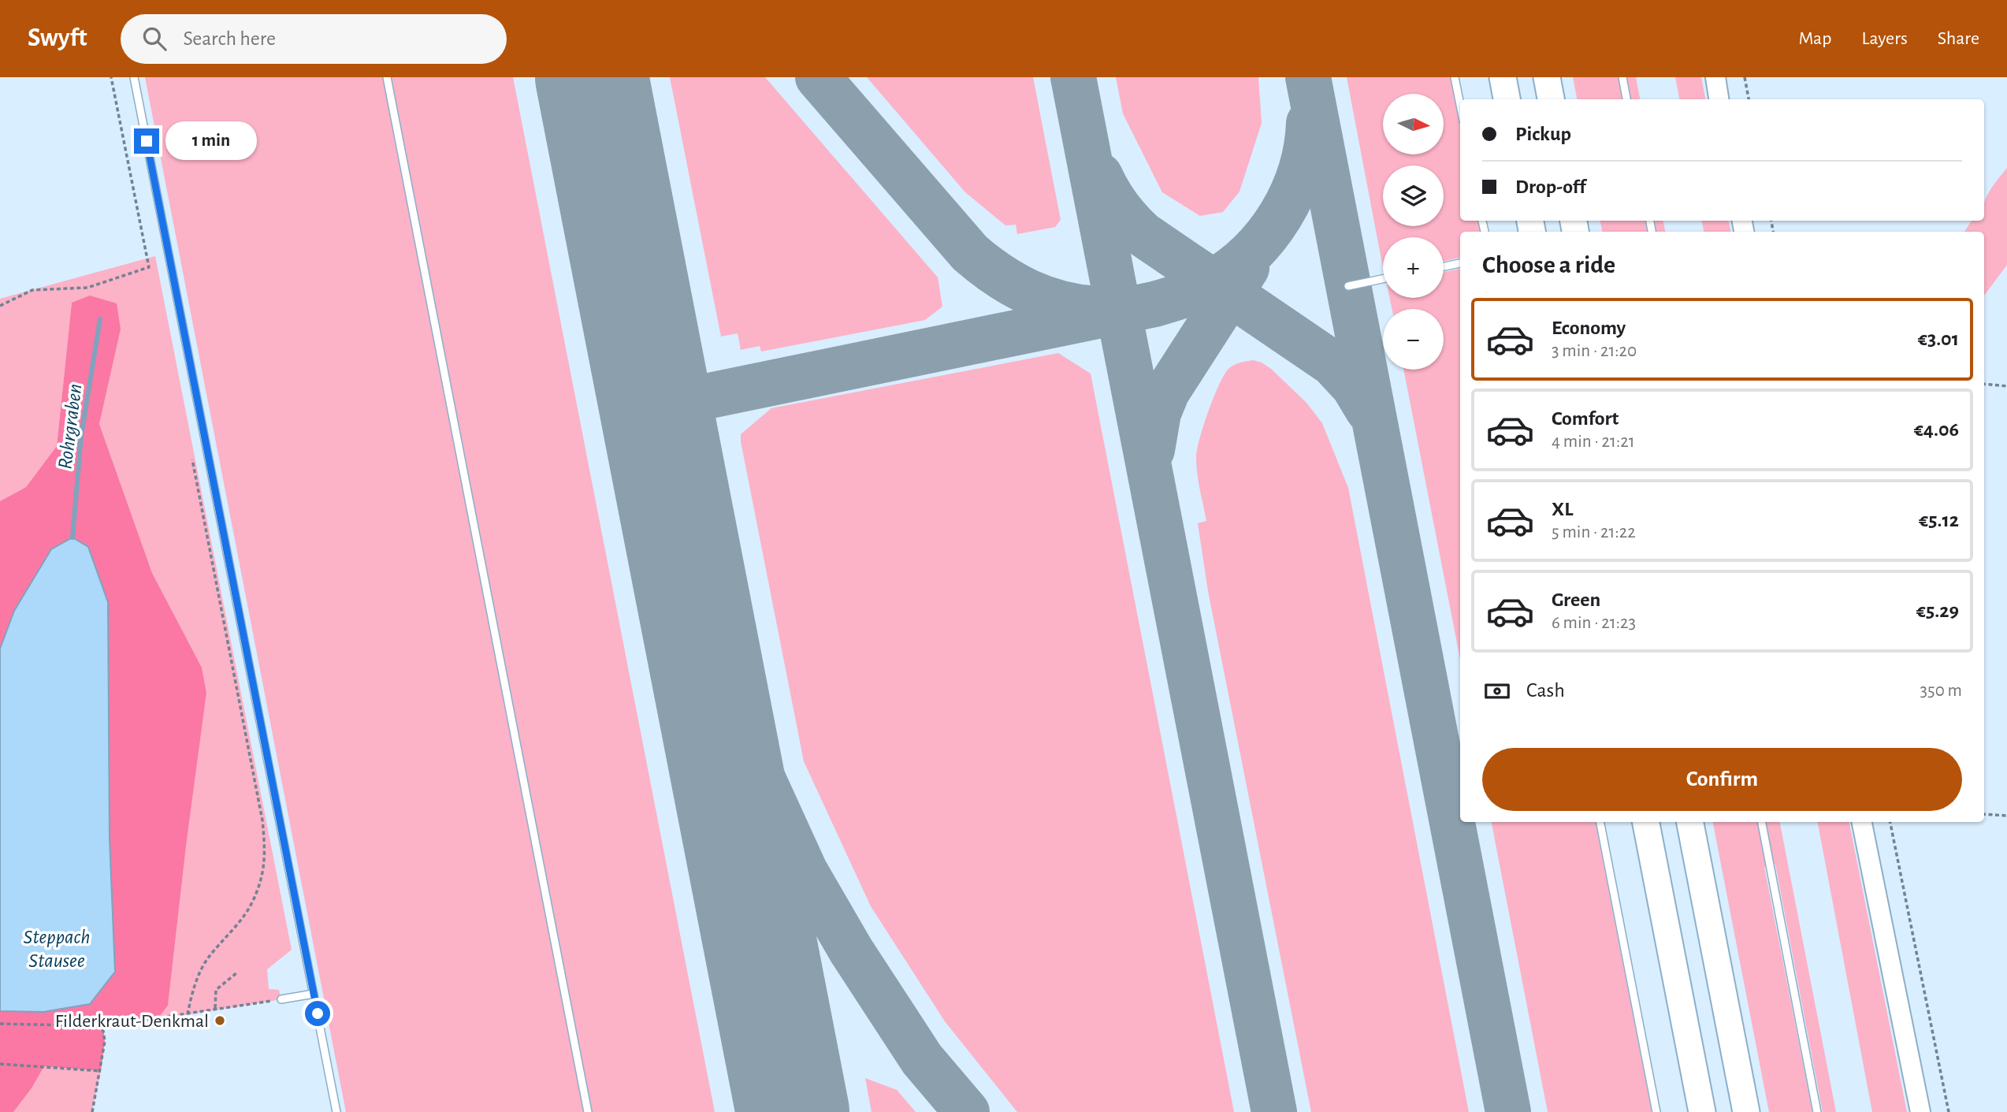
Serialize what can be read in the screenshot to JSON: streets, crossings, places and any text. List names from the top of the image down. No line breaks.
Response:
{"water":["Rohrgraben","Steppach Stausee"],"places":["Filderkraut-Denkmal"],"north":"right","page":{"header":"Swyft","search":"Search here","nav":["Map","Layers","Share"],"map_buttons":["+","−"],"banner":["Pickup","Drop-off"],"bubble":"1 min","heading":"Choose a ride","list":[{"name":"Economy","note":"3 min · 21:20","value":"€3.01"},{"name":"Comfort","note":"4 min · 21:21","value":"€4.06"},{"name":"XL","note":"5 min · 21:22","value":"€5.12"},{"name":"Green","note":"6 min · 21:23","value":"€5.29"}],"pay":["Cash","350 m"],"buttons":"Confirm"}}
